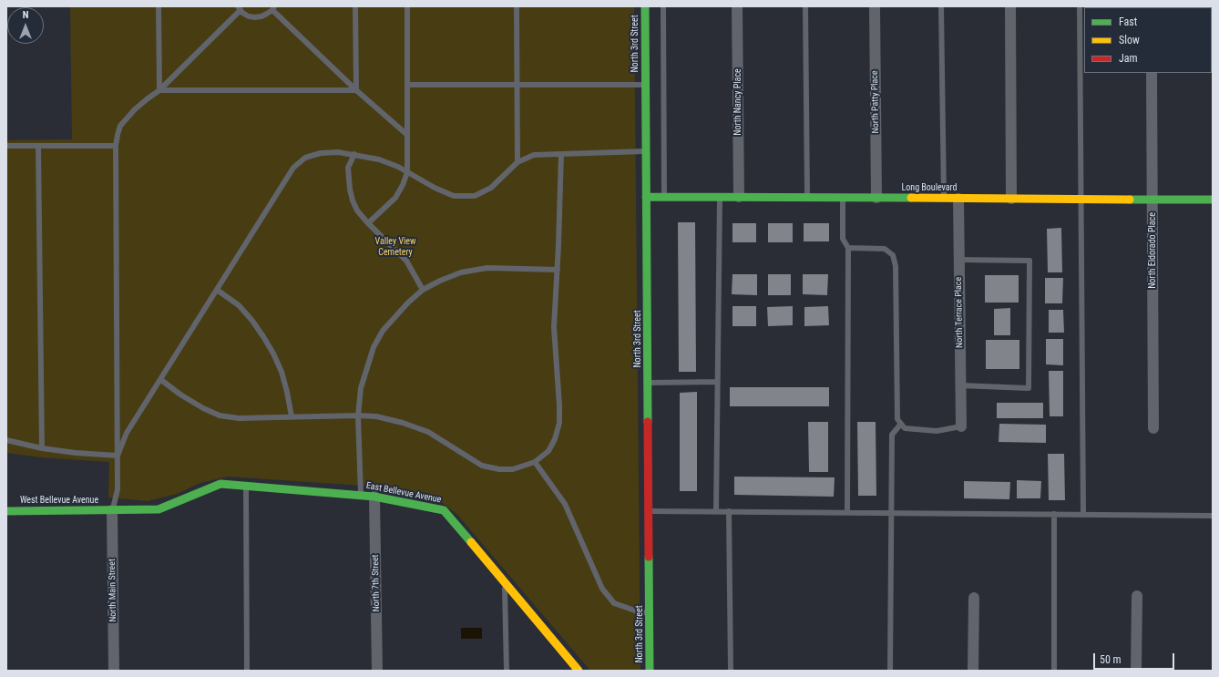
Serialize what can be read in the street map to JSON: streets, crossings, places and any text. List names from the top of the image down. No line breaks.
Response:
{"streets":{"street":["North 3rd Street","North Nancy Place","North Patty Place","Long Boulevard","North Eldorado Place","North Terrace Place","East Bellevue Avenue","West Bellevue Avenue","North 7th Street","North Main Street"]},"crossings":[["North 3rd Street","Long Boulevard"],["North Nancy Place","Long Boulevard"],["North Patty Place","Long Boulevard"],["Long Boulevard","North Eldorado Place"],["Long Boulevard","North Terrace Place"],["East Bellevue Avenue","West Bellevue Avenue"],["East Bellevue Avenue","North 7th Street"],["East Bellevue Avenue","North Main Street"],["West Bellevue Avenue","North Main Street"]],"parks":["Valley View Cemetery"],"legend":["Fast","Slow","Jam"],"scale_bar":"50 m","north":"top"}
